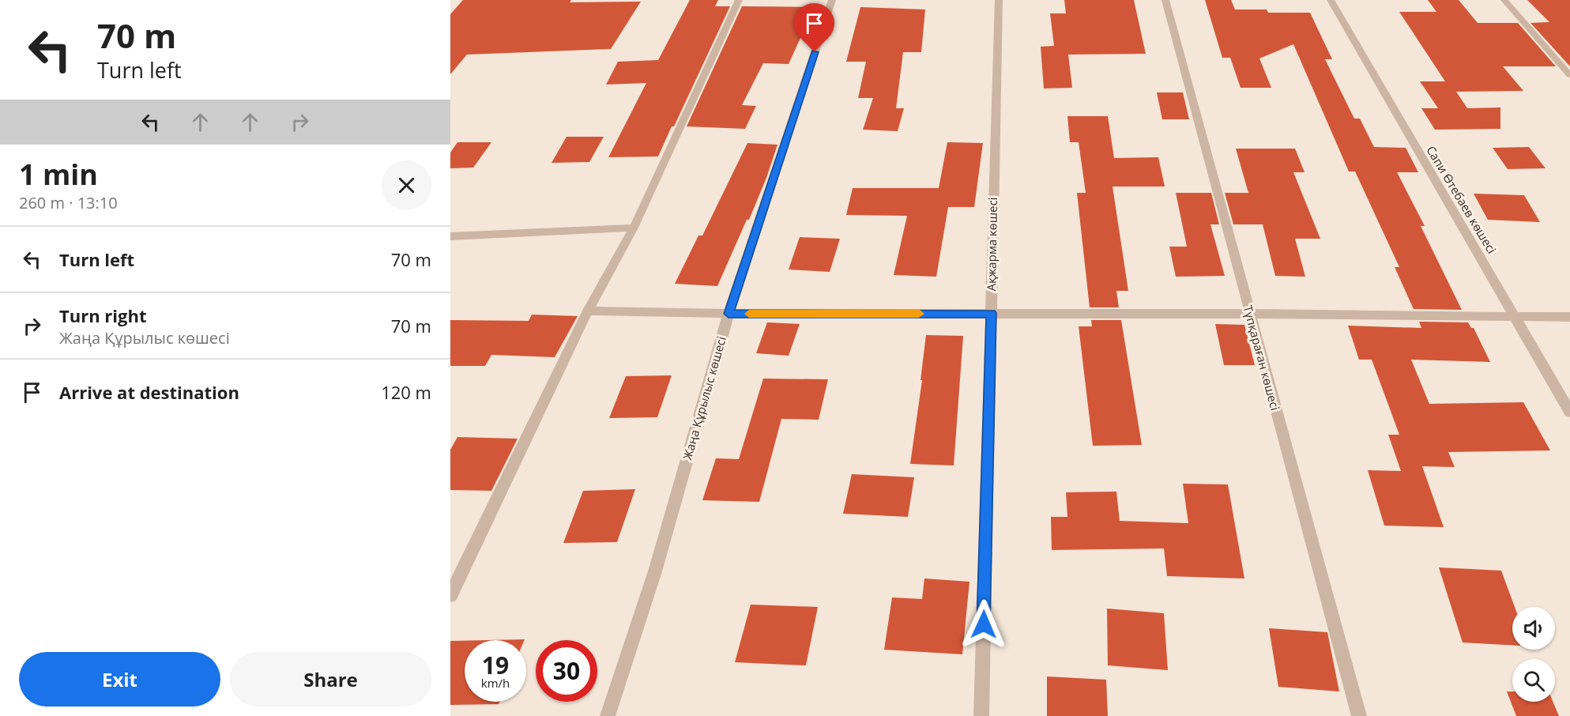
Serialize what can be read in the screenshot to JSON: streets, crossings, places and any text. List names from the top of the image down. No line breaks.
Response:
{"streets":{"street":["Сапи Өтебаев көшесі","Ақжарма көшесі","Түпқараған көшесі","Жаңа Құрылыс көшесі"]},"page":{"turn":["70 m","Turn left"],"heading":["1 min","260 m · 13:10"],"list":[{"name":"Turn left","value":"70 m"},{"name":"Turn right","note":"Жаңа Құрылыс көшесі","value":"70 m"},{"name":"Arrive at destination","value":"120 m"}],"speed":"19 km/h","limit":"30","buttons":["Exit","Share"]}}
